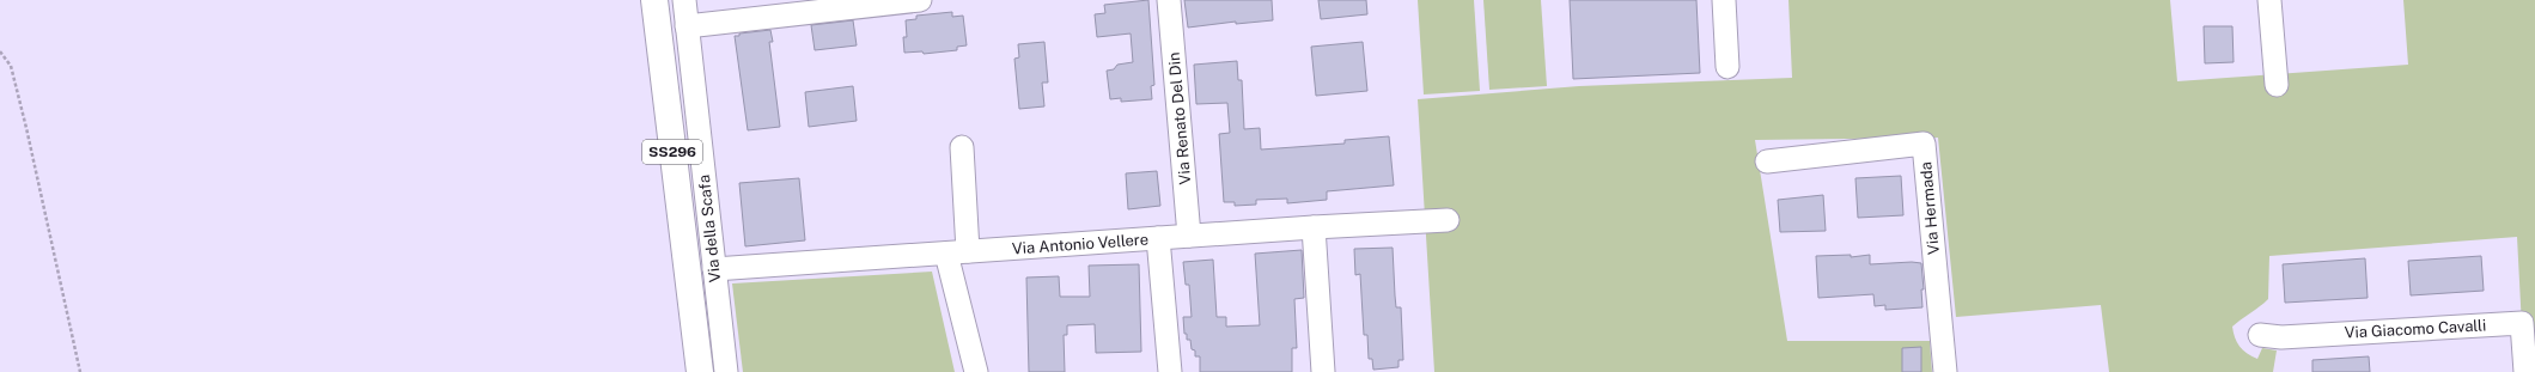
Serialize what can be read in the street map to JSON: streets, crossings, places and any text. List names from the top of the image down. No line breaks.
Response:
{"streets":{"main road":["SS296"],"street":["Via Renato Del Din","Via Hermada","Via della Scafa","Via Antonio Vellere","Via Giacomo Cavalli"]},"crossings":[["Via Renato Del Din","Via Antonio Vellere"],["Via della Scafa","Via Antonio Vellere"]]}
